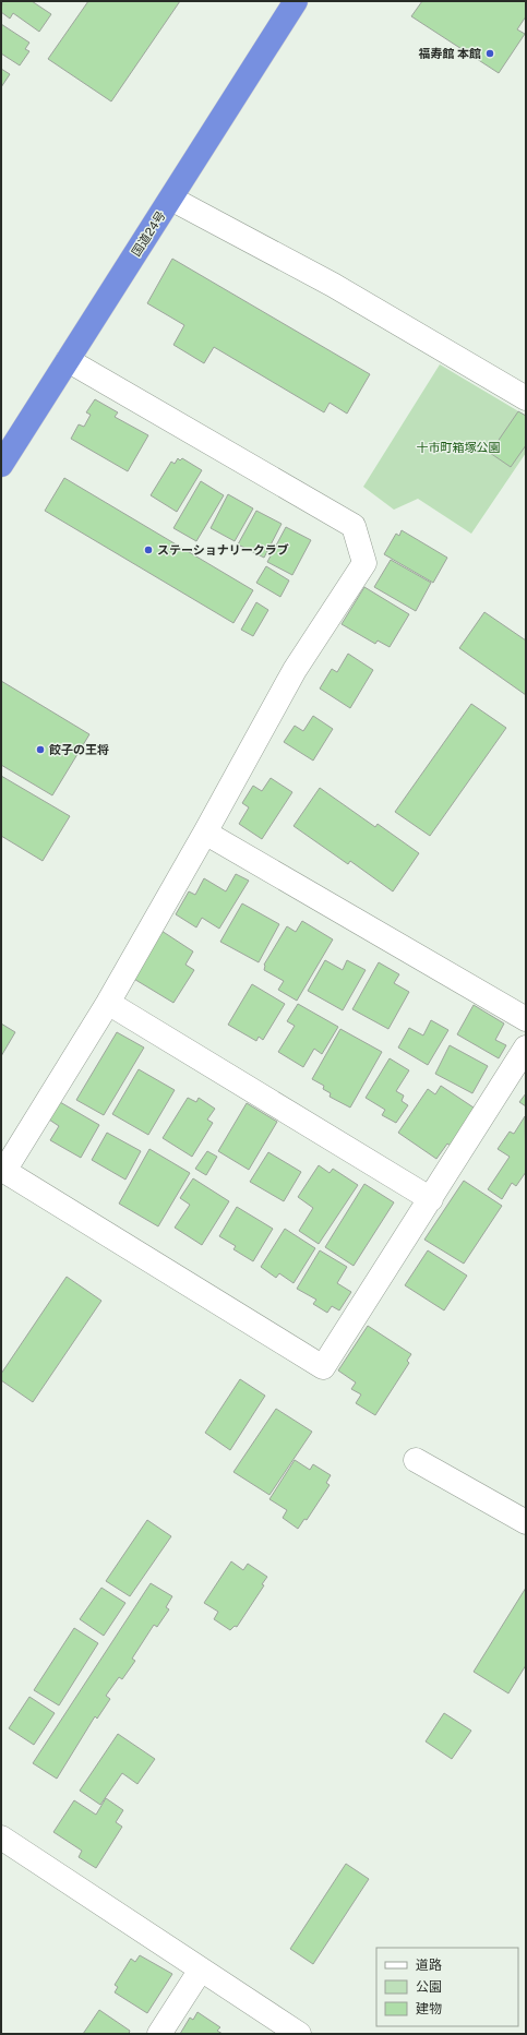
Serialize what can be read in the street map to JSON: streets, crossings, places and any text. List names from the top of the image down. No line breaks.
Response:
{"streets":{"highway":["国道24号"]},"parks":["十市町箱塚公園"],"places":["福寿館 本館","ステーショナリークラブ","餃子の王将"],"legend":["道路","公園","建物"]}
